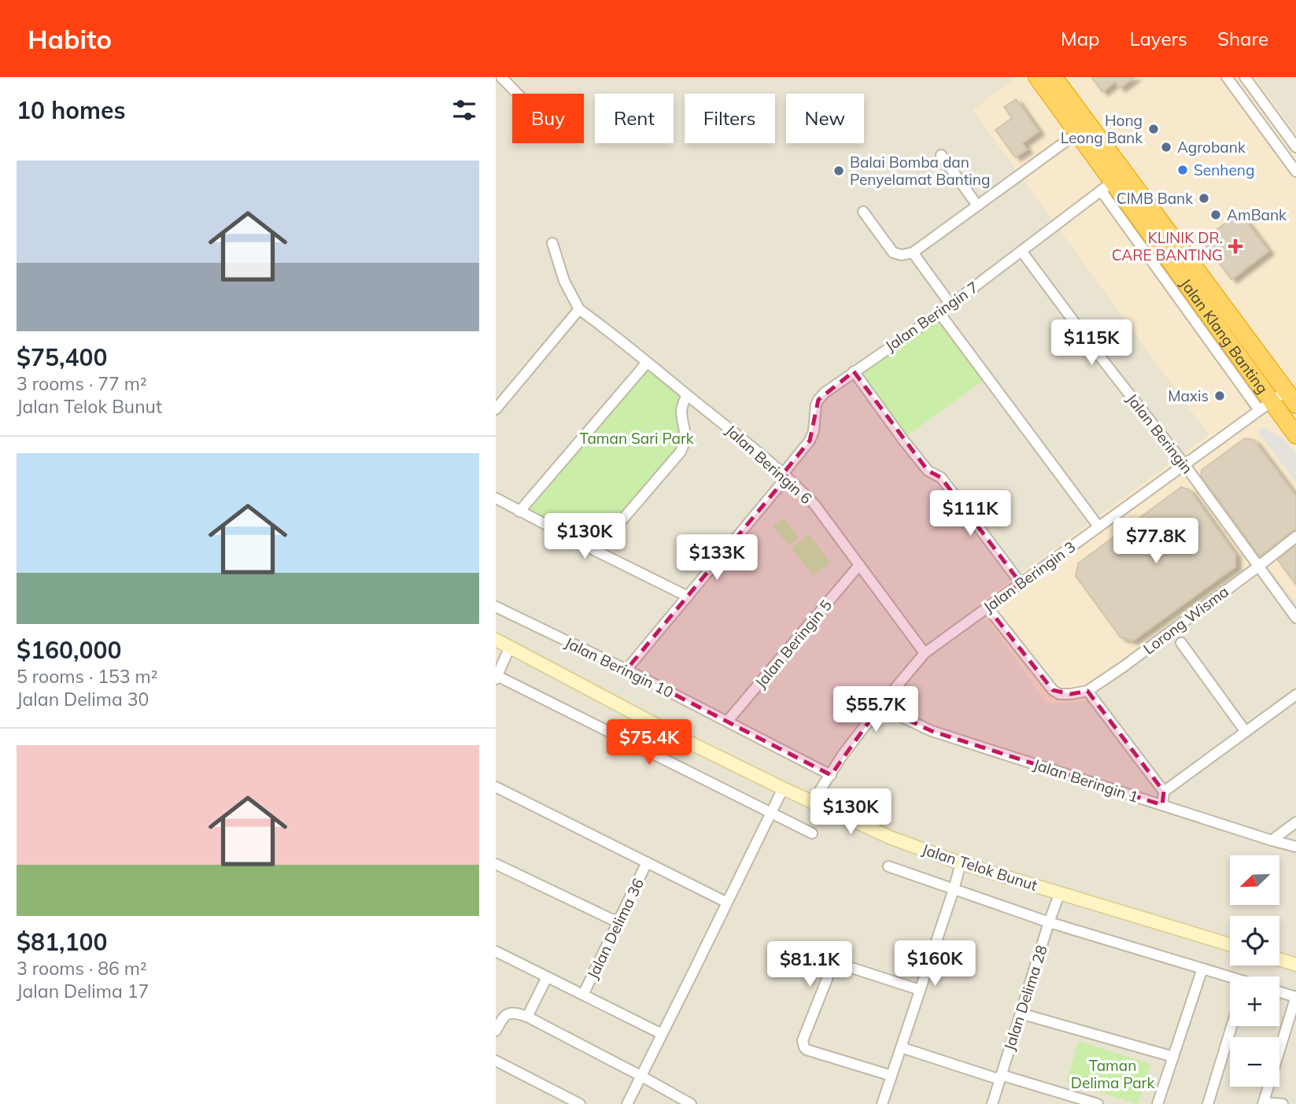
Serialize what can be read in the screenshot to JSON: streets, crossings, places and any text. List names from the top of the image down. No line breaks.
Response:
{"streets":{"highway":["Jalan Klang Banting"],"street":["Jalan Beringin 7","Jalan Beringin","Jalan Beringin 6","Jalan Beringin 3","Lorong Wisma","Jalan Beringin 5","Jalan Beringin 10","Jalan Beringin 1","Jalan Telok Bunut","Jalan Delima 36","Jalan Delima 28"]},"crossings":[["Jalan Beringin 7","Jalan Klang Banting"],["Jalan Beringin 7","Jalan Beringin"],["Jalan Beringin 7","Jalan Beringin 6"],["Jalan Beringin 7","Jalan Beringin 10"],["Jalan Klang Banting","Jalan Beringin 3"],["Jalan Beringin","Jalan Beringin 3"],["Jalan Beringin","Lorong Wisma"],["Jalan Beringin 6","Jalan Beringin 3"],["Jalan Beringin 6","Jalan Beringin 5"],["Jalan Beringin 3","Lorong Wisma"],["Jalan Beringin 3","Jalan Beringin 10"],["Jalan Beringin 3","Jalan Beringin 1"],["Jalan Beringin 3","Jalan Telok Bunut"],["Jalan Beringin 5","Jalan Beringin 10"],["Jalan Telok Bunut","Jalan Delima 28"]],"parks":["Taman Sari Park","Taman Delima Park"],"places":{"other":["Hong Leong Bank","Agrobank","Senheng","Balai Bomba dan Penyelamat Banting","CIMB Bank","AmBank","Maxis"],"health":["KLINIK DR. CARE BANTING"]},"north":"bottom left","page":{"header":"Habito","nav":["Map","Layers","Share"],"heading":"10 homes","chip":["Buy","Rent","Filters","New"],"list":[{"name":"$75,400","note":"3 rooms · 77 m² · Jalan Telok Bunut"},{"name":"$160,000","note":"5 rooms · 153 m² · Jalan Delima 30"},{"name":"$81,100","note":"3 rooms · 86 m² · Jalan Delima 17"}],"price":["$115K","$111K","$130K","$77.8K","$133K","$55.7K","$75.4K","$130K","$160K","$81.1K"],"map_buttons":["+","−"]}}
